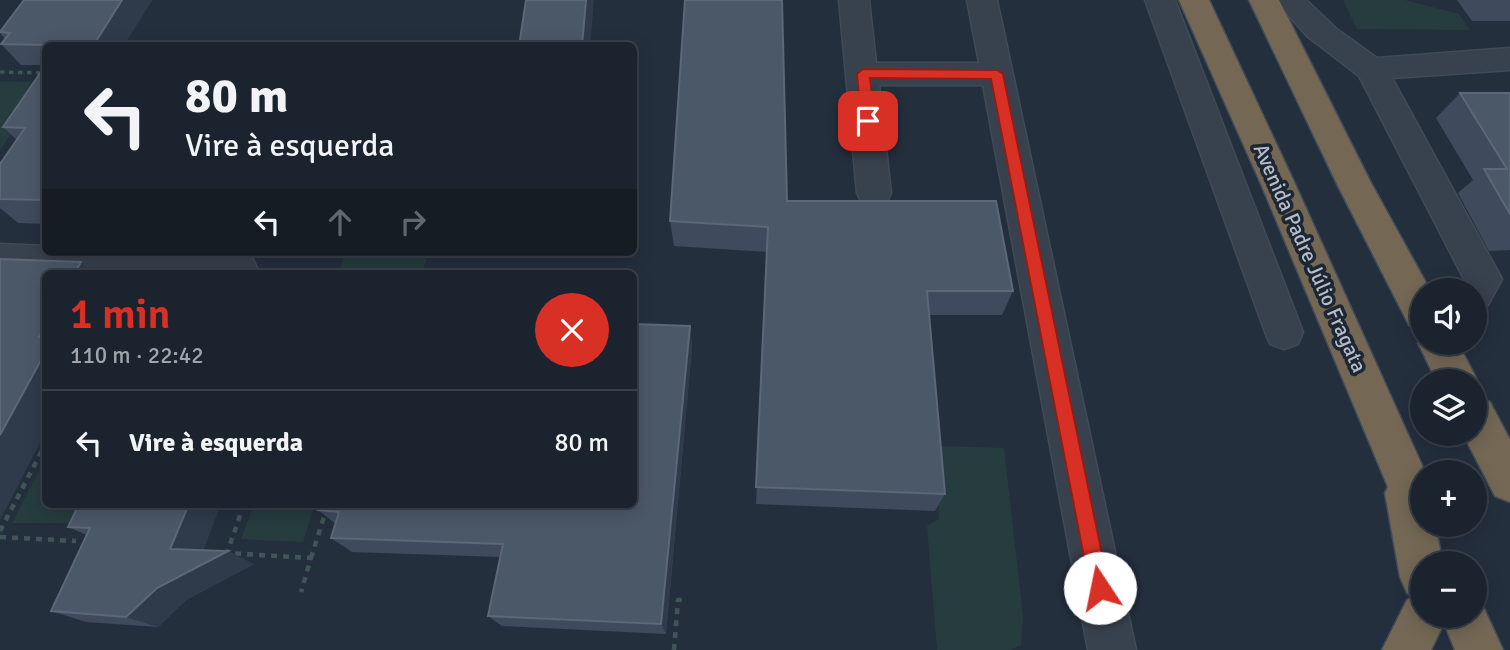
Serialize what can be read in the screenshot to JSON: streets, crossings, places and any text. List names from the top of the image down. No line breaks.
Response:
{"streets":{"highway":["Avenida Padre Júlio Fragata"]},"page":{"turn":["80 m","Vire à esquerda"],"heading":["1 min","110 m · 22:42"],"map_buttons":["+","−"],"list":[{"name":"Vire à esquerda","value":"80 m"}]}}
